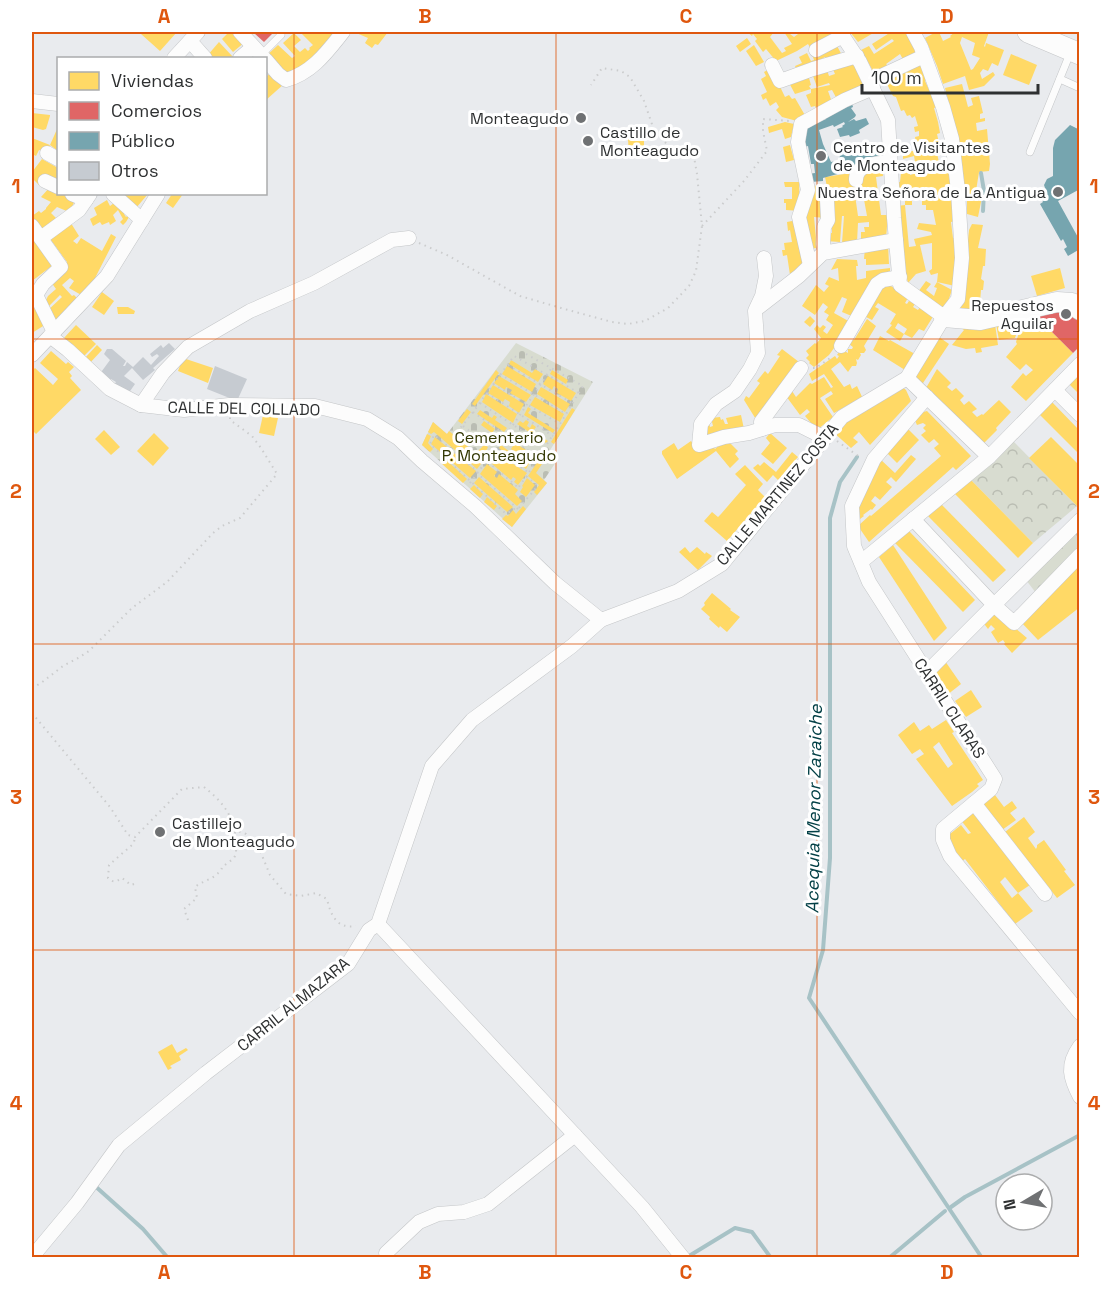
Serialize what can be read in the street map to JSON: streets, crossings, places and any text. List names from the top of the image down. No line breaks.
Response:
{"streets":{"street":["CALLE DEL COLLADO","CALLE MARTINEZ COSTA","CARRIL CLARAS","CARRIL ALMAZARA"]},"crossings":[["CALLE DEL COLLADO","CALLE MARTINEZ COSTA"],["CALLE DEL COLLADO","CARRIL ALMAZARA"],["CALLE MARTINEZ COSTA","CARRIL ALMAZARA"]],"water":["Acequia Menor Zaraiche"],"parks":["Cementerio P. Monteagudo"],"places":["Monteagudo","Castillo de Monteagudo","Centro de Visitantes de Monteagudo","Nuestra Señora de La Antigua","Repuestos Aguilar","Castillejo de Monteagudo"],"legend":["Viviendas","Comercios","Público","Otros"],"scale_bar":"100 m","north":"left","grid":{"columns":["A","B","C","D"],"rows":["1","2","3","4"]}}
